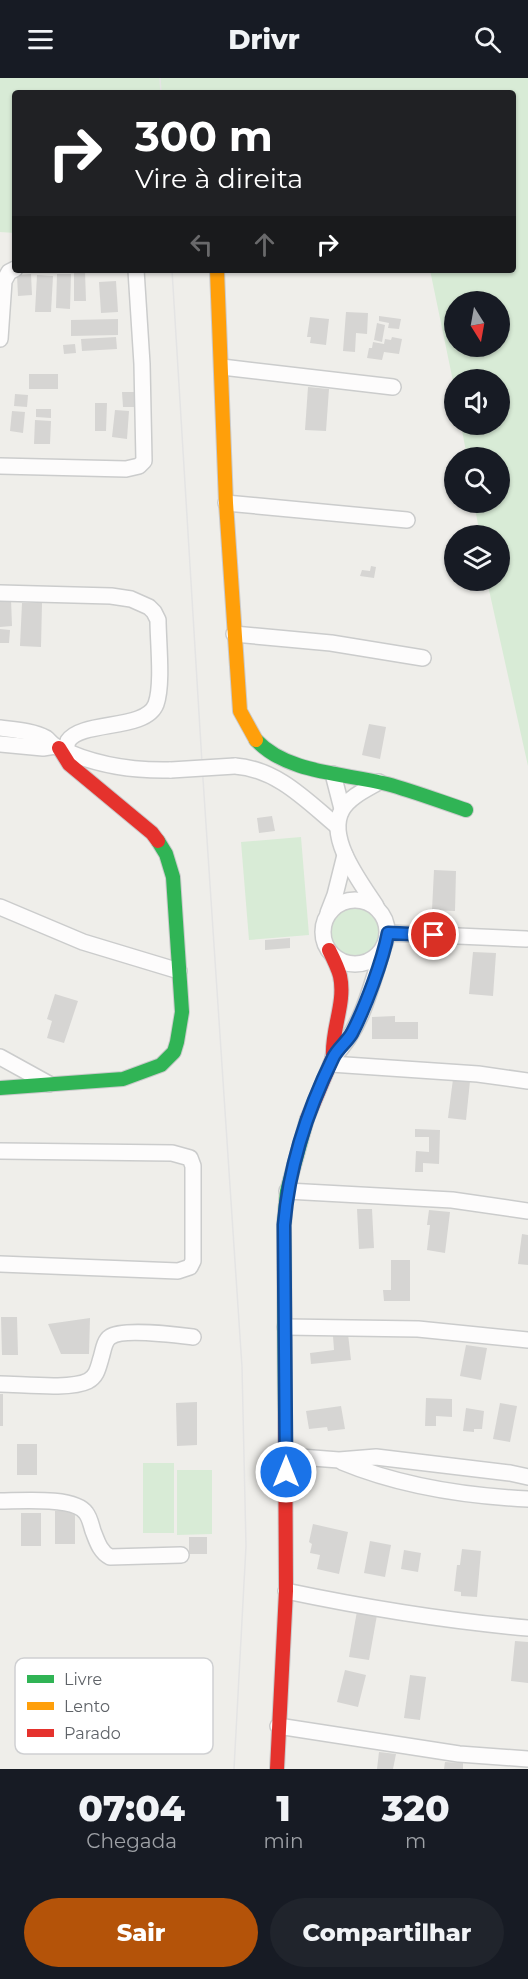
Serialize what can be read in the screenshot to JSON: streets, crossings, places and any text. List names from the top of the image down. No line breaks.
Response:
{"legend":["Livre","Lento","Parado"],"north":"bottom","page":{"header":"Drivr","turn":["300 m","Vire à direita"],"eta":["07:04","Chegada","1","min","320","m"],"buttons":["Sair","Compartilhar"]}}
